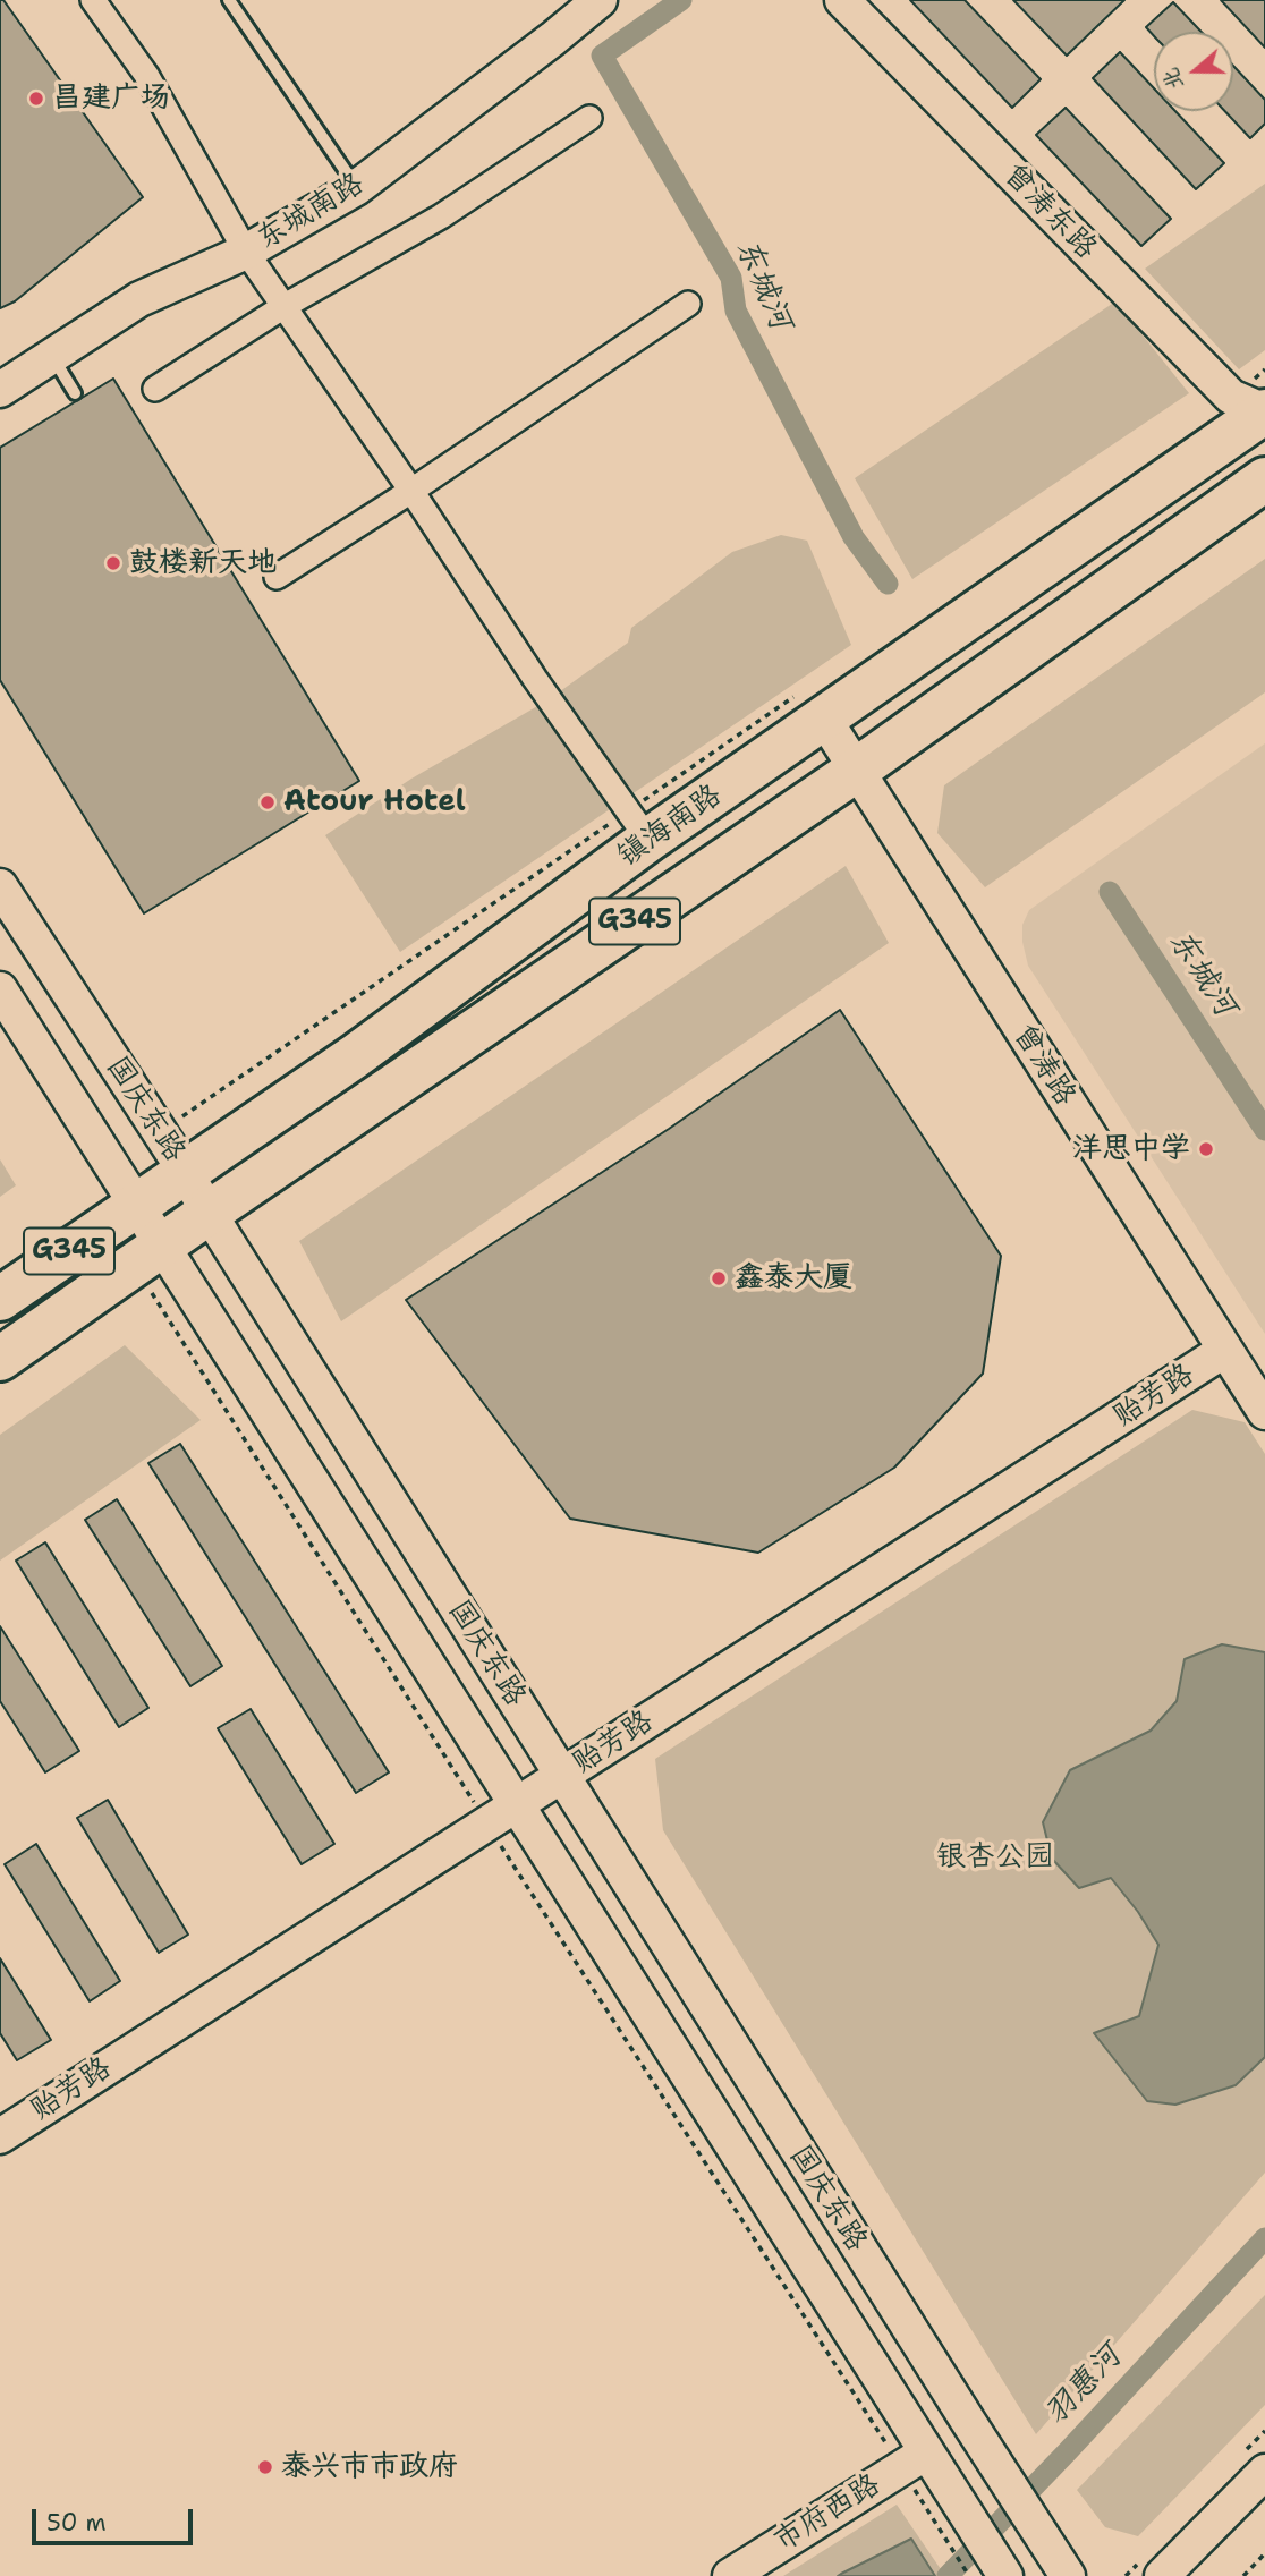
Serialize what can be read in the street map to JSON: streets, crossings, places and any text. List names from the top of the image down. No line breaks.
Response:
{"streets":{"highway":["镇海南路","G345"],"main road":["东城南路","曾涛东路","曾涛路","国庆东路","贻芳路","市府西路"]},"crossings":[["曾涛东路","镇海南路"],["镇海南路","曾涛路"],["镇海南路","国庆东路"],["曾涛路","贻芳路"],["国庆东路","贻芳路"],["国庆东路","市府西路"]],"water":["东城河","羽惠河"],"parks":["银杏公园"],"places":["昌建广场","鼓楼新天地","Atour Hotel","洋思中学","鑫泰大厦","泰兴市市政府"],"scale_bar":"50 m","north":"left"}
